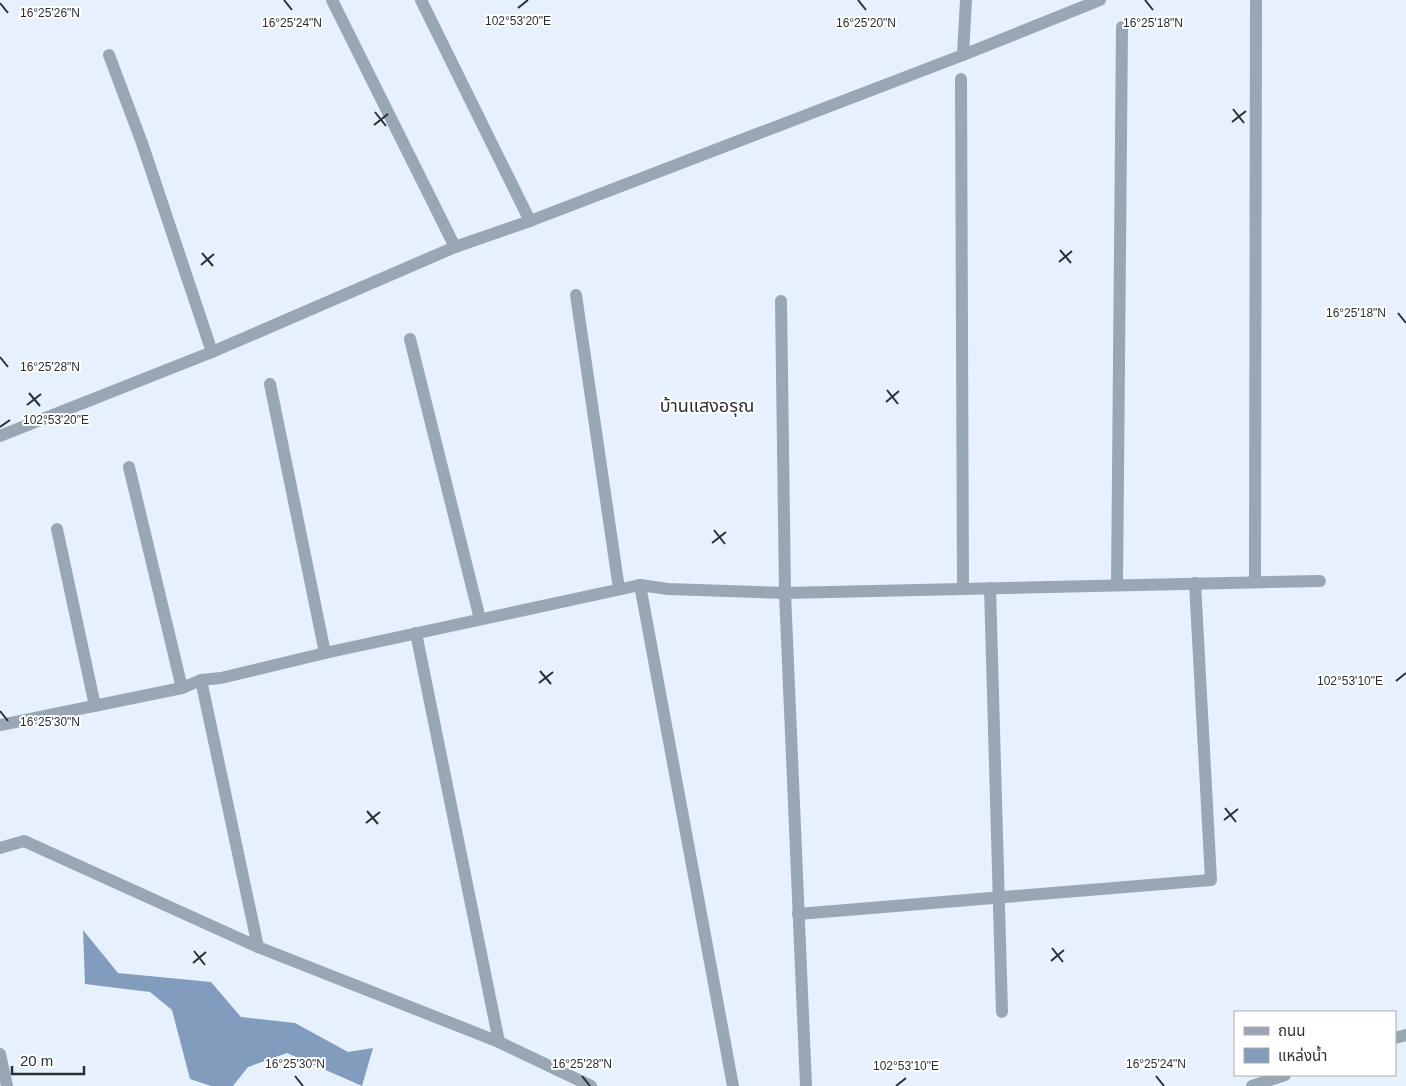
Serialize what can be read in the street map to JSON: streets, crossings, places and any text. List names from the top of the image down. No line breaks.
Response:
{"districts":["บ้านแสงอรุณ"],"legend":["ถนน","แหล่งน้ำ"],"scale_bar":"20 m","coordinates":["16°25'26\"N","102°53'20\"E","16°25'24\"N","16°25'20\"N","16°25'18\"N","16°25'28\"N","102°53'10\"E","16°25'30\"N"]}
